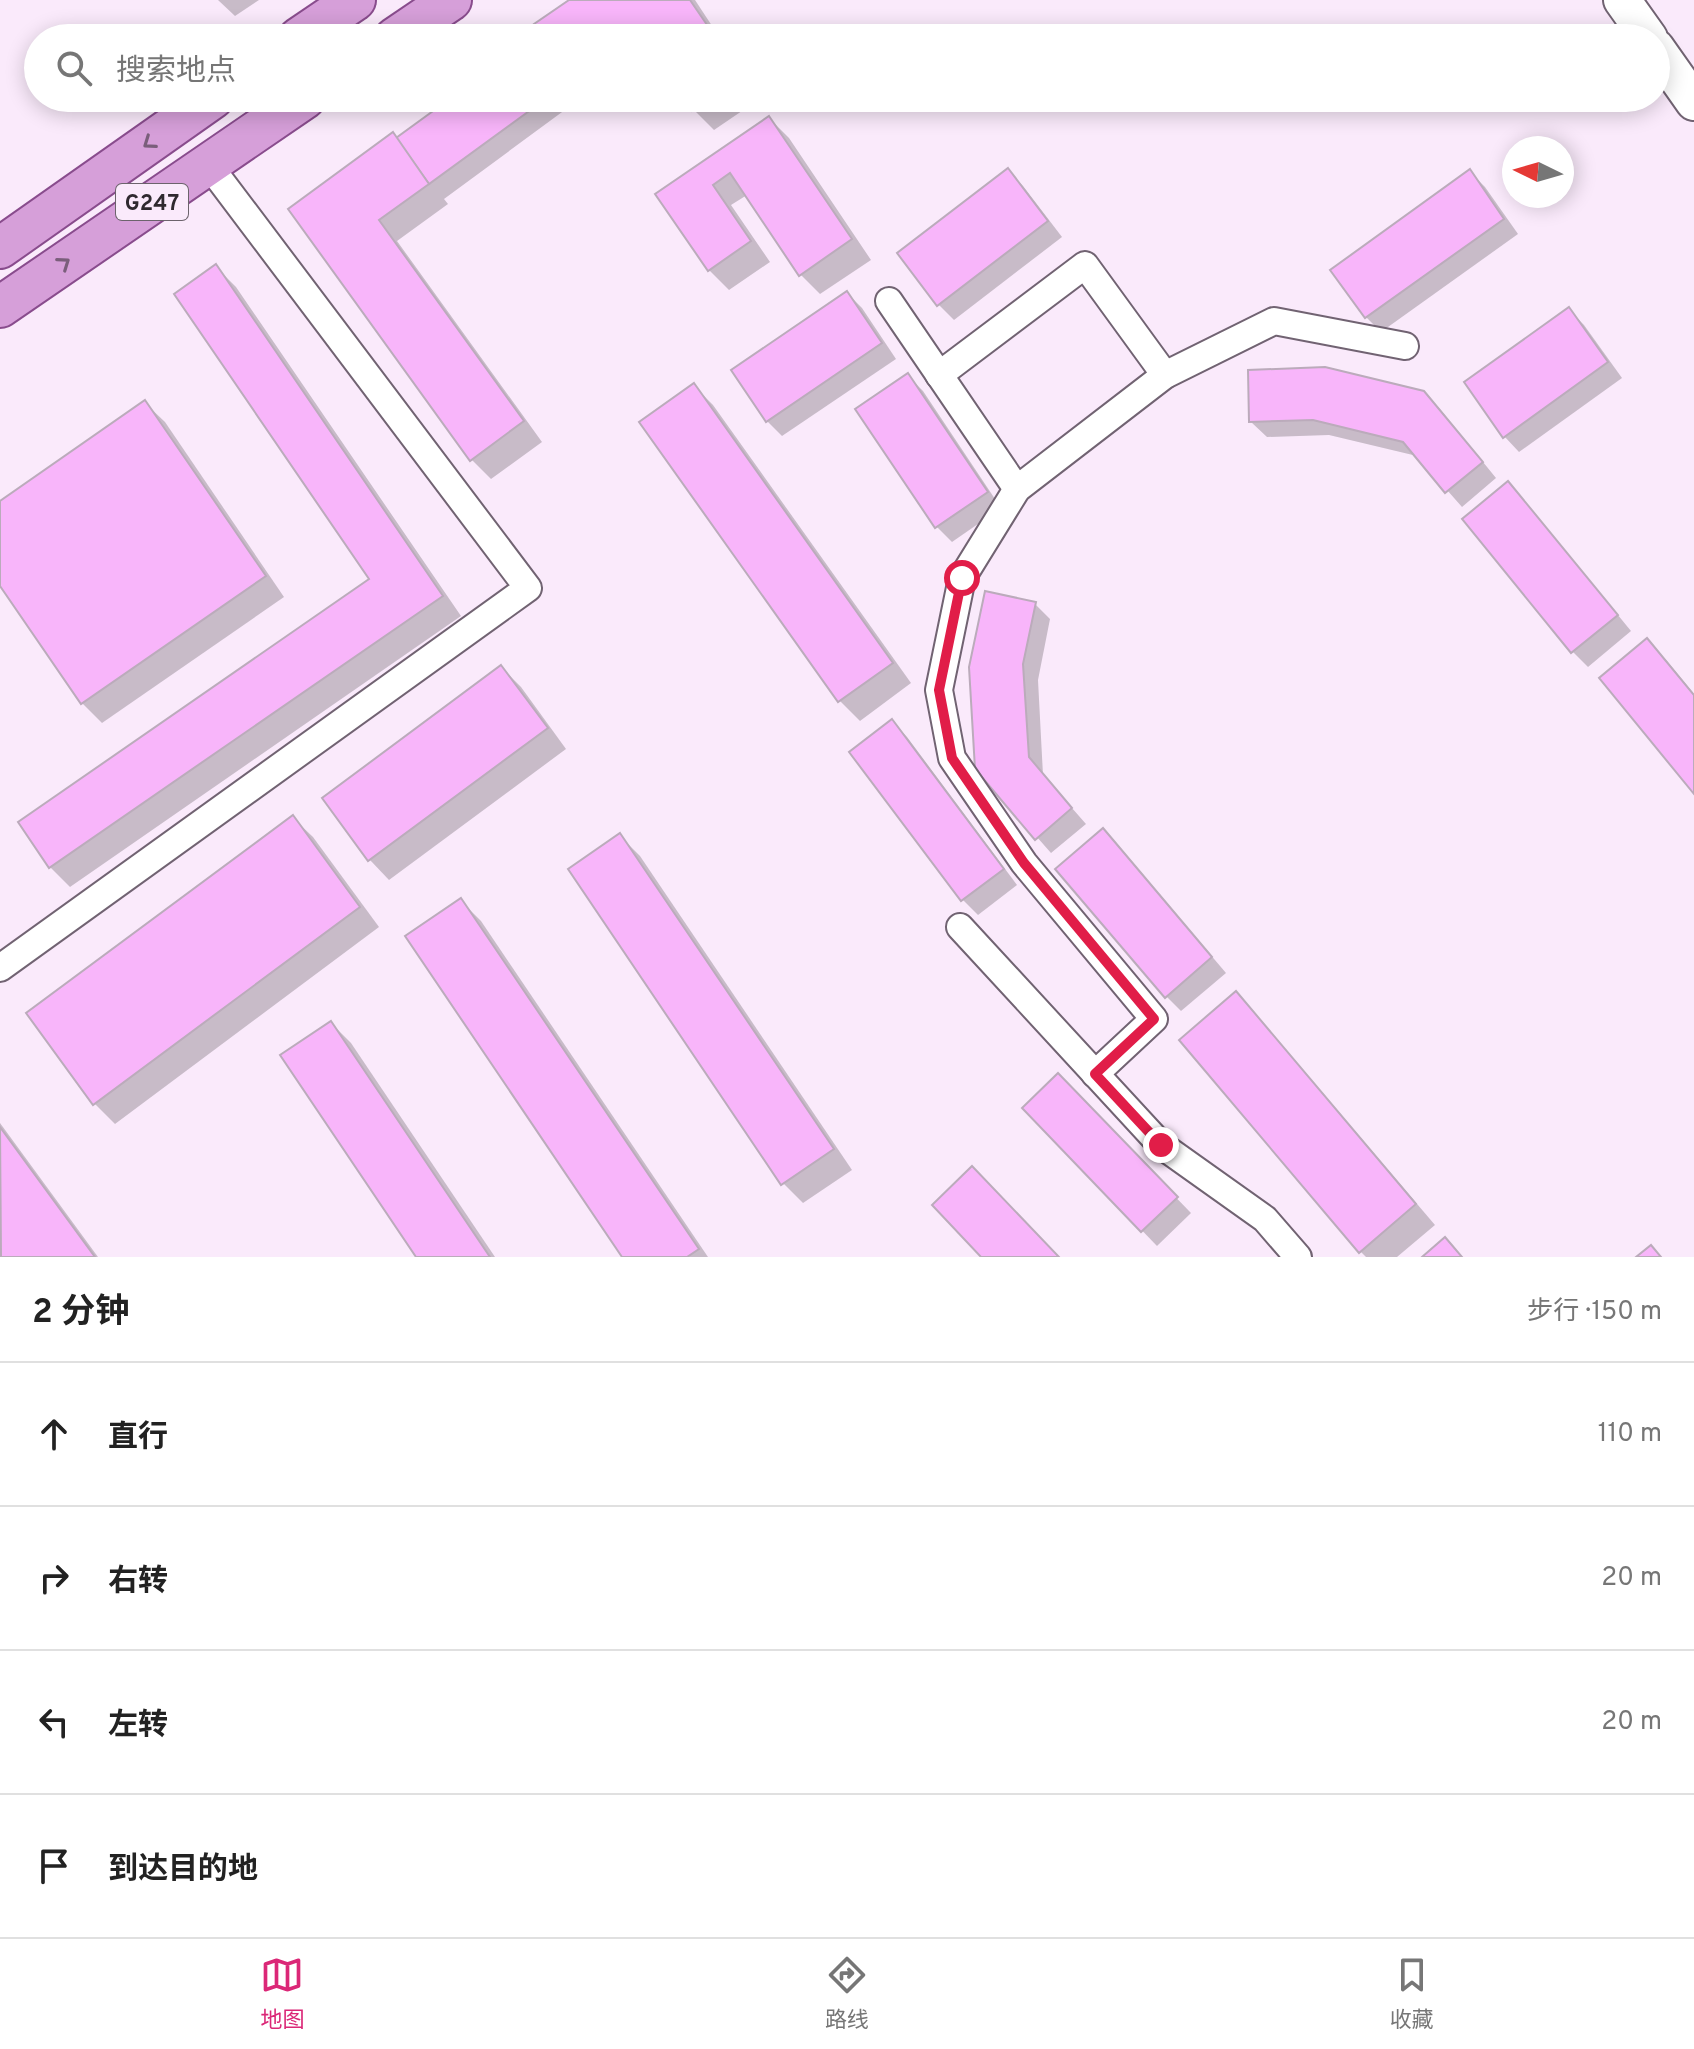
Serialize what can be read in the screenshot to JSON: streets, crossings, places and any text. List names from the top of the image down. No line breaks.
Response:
{"streets":{"main road":["G247"]},"north":"left","page":{"search":"搜索地点","heading":["2 分钟","步行 · 150 m"],"list":[["直行","110 m"],["右转","20 m"],["左转","20 m"],"到达目的地"],"nav":["地图","路线","收藏"]}}
